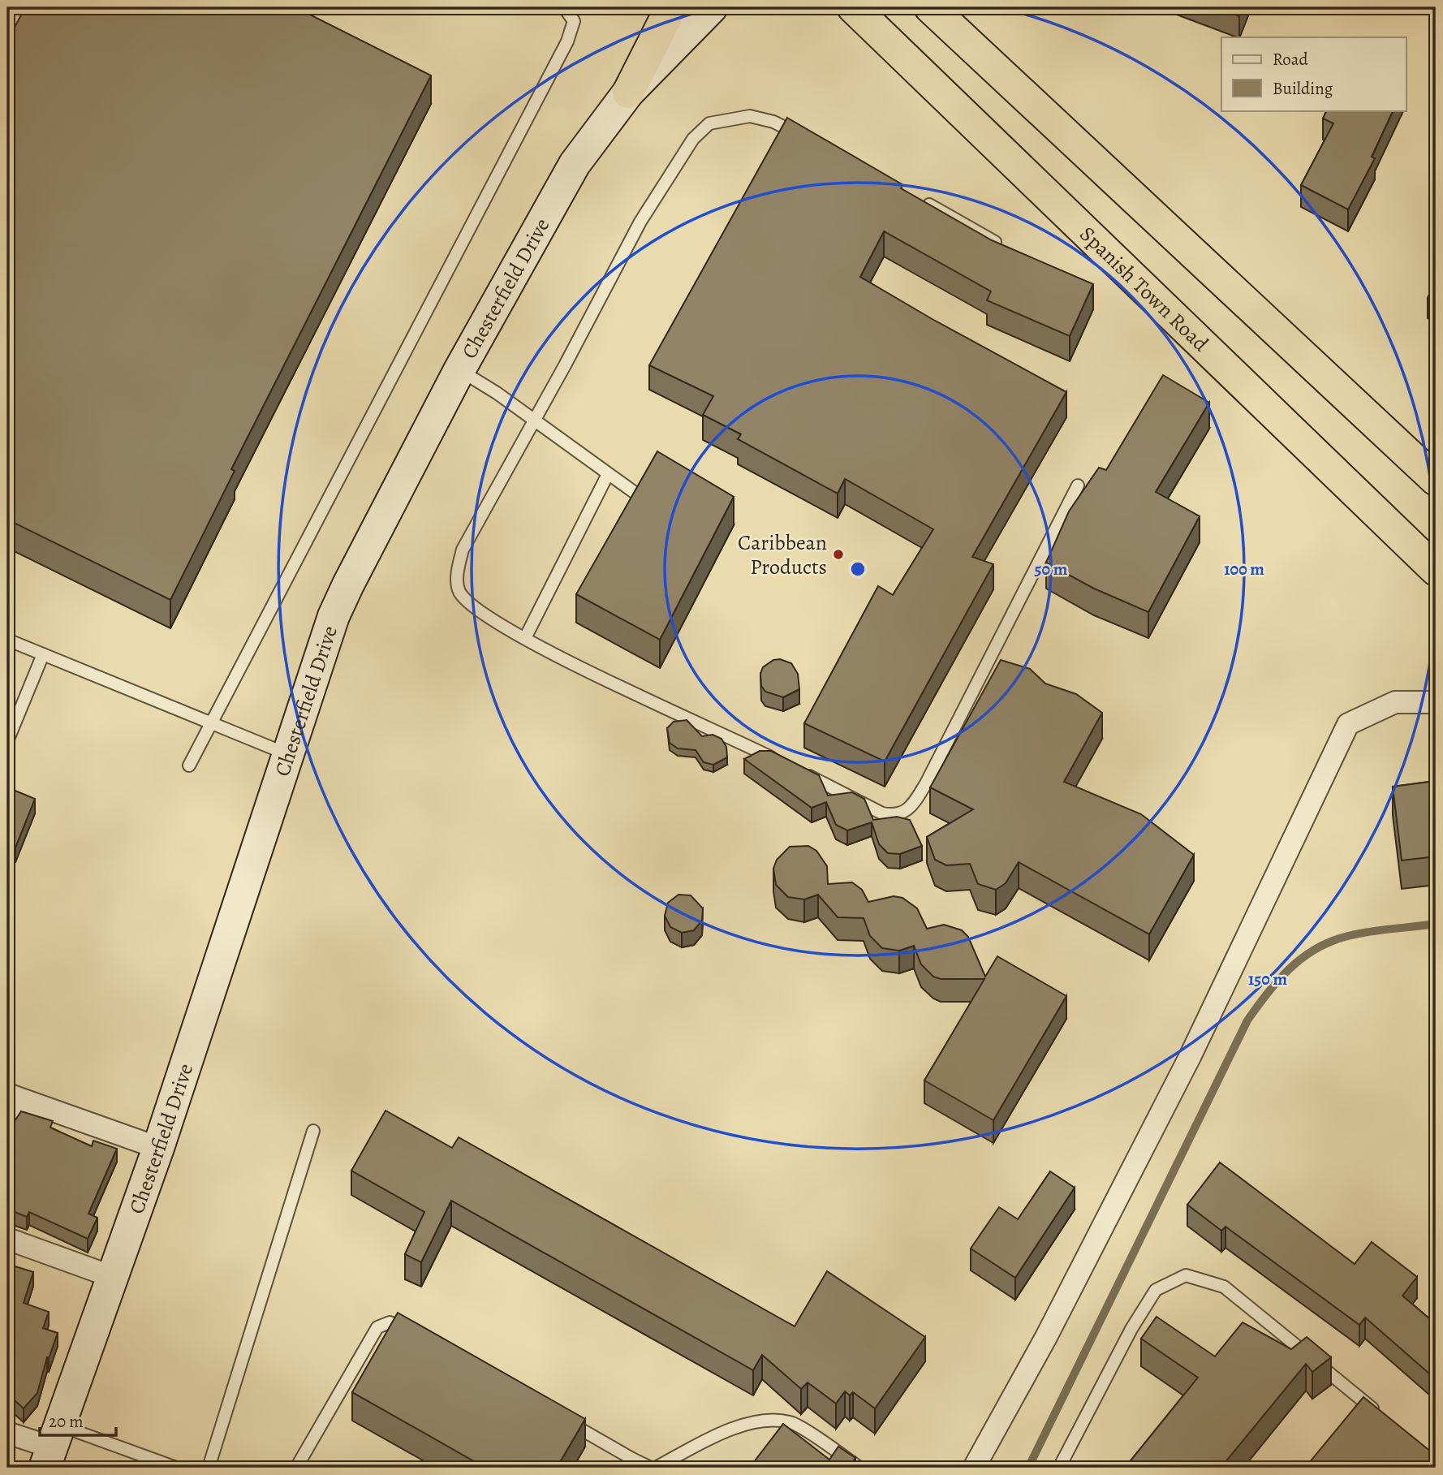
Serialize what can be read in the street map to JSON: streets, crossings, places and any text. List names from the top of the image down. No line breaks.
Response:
{"streets":{"highway":["Spanish Town Road"],"street":["Chesterfield Drive"]},"places":["Caribbean Products"],"legend":["Road","Building"],"scale_bar":"20 m","rings":["50 m","100 m","150 m"]}
